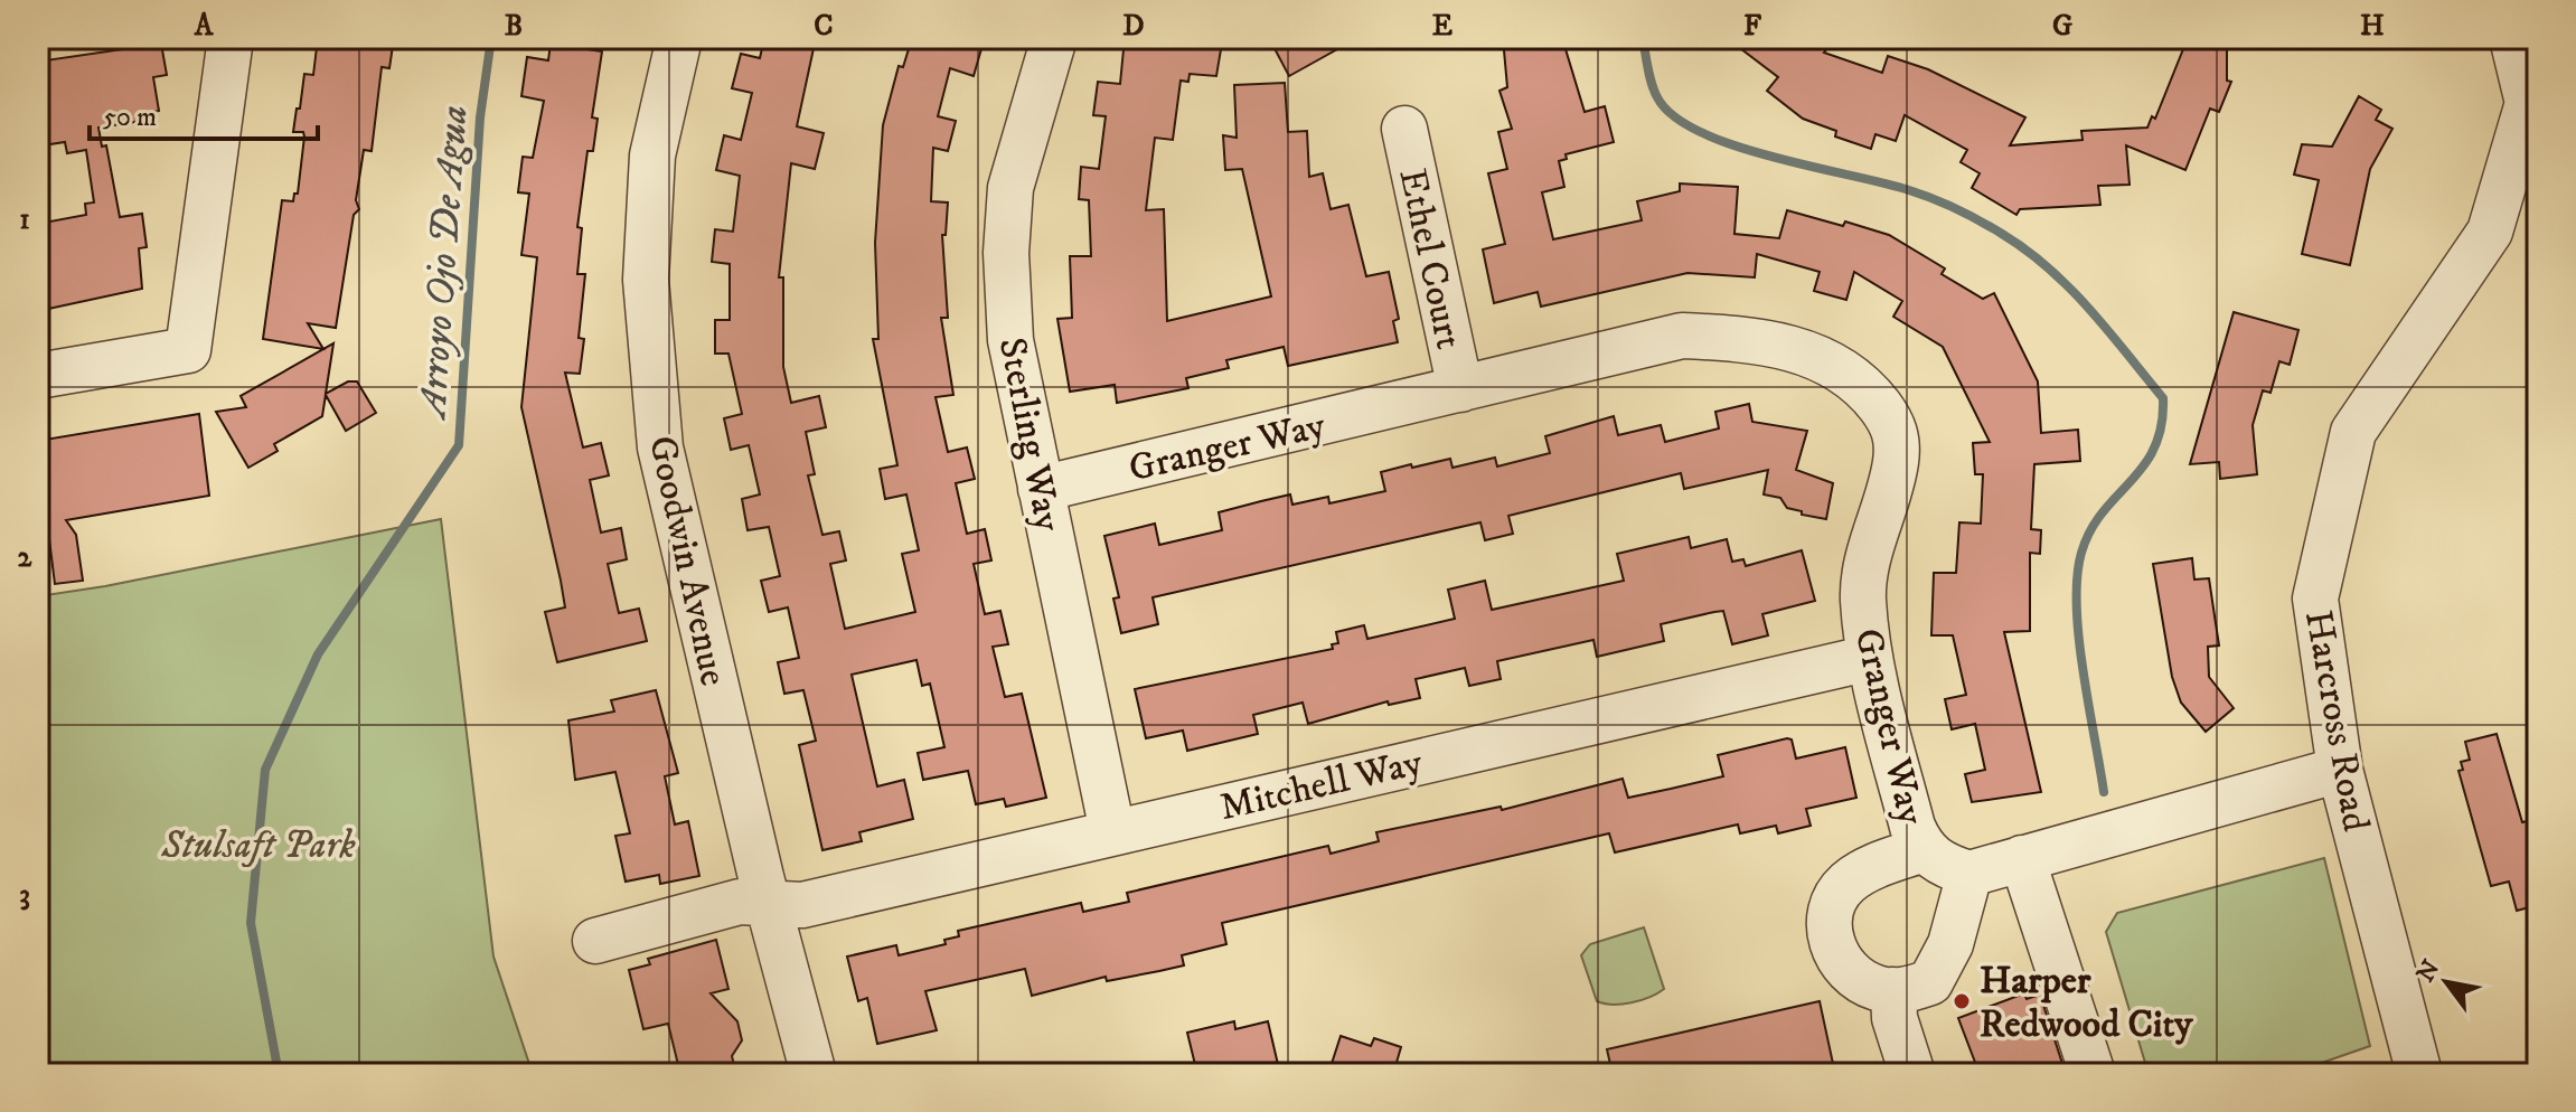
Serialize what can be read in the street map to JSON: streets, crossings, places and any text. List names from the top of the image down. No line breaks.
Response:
{"streets":{"street":["Ethel Court","Sterling Way","Granger Way","Goodwin Avenue","Harcross Road","Mitchell Way"]},"crossings":[["Ethel Court","Granger Way"],["Sterling Way","Granger Way"],["Sterling Way","Mitchell Way"],["Granger Way","Mitchell Way"],["Goodwin Avenue","Mitchell Way"]],"water":["Arroyo Ojo De Agua"],"parks":["Stulsaft Park"],"places":["Harper Redwood City"],"scale_bar":"50 m","north":"top left","grid":{"columns":["A","B","C","D","E","F","G","H"],"rows":["1","2","3"]}}
